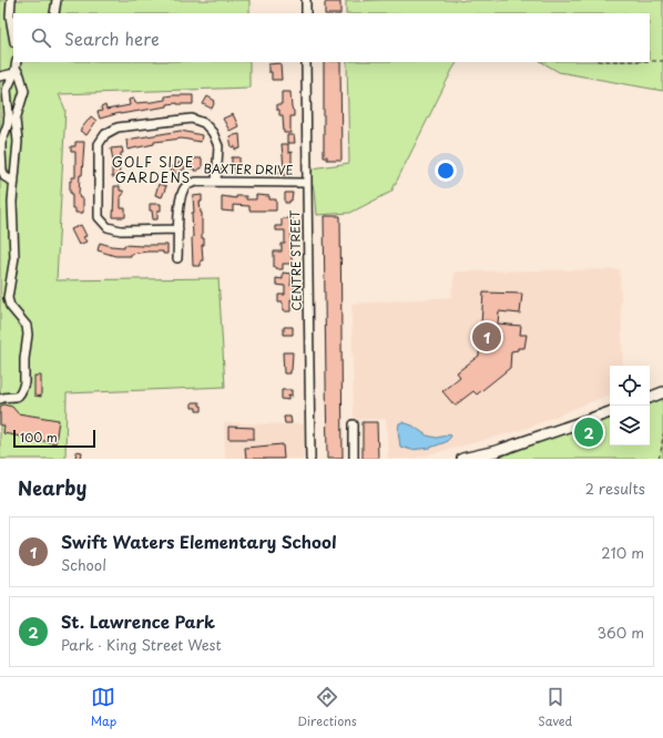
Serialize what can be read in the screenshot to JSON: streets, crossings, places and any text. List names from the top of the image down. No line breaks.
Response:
{"streets":{"street":["BAXTER DRIVE","CENTRE STREET"]},"crossings":[["BAXTER DRIVE","CENTRE STREET"]],"districts":["GOLF SIDE GARDENS"],"scale_bar":"100 m","page":{"search":"Search here","pins":["1","2"],"scale":"100 m","heading":["Nearby","2 results"],"list":[{"mark":"1","name":"Swift Waters Elementary School","note":"School","value":"210 m"},{"mark":"2","name":"St. Lawrence Park","note":"Park · King Street West","value":"360 m"}],"nav":["Map","Directions","Saved"]}}
